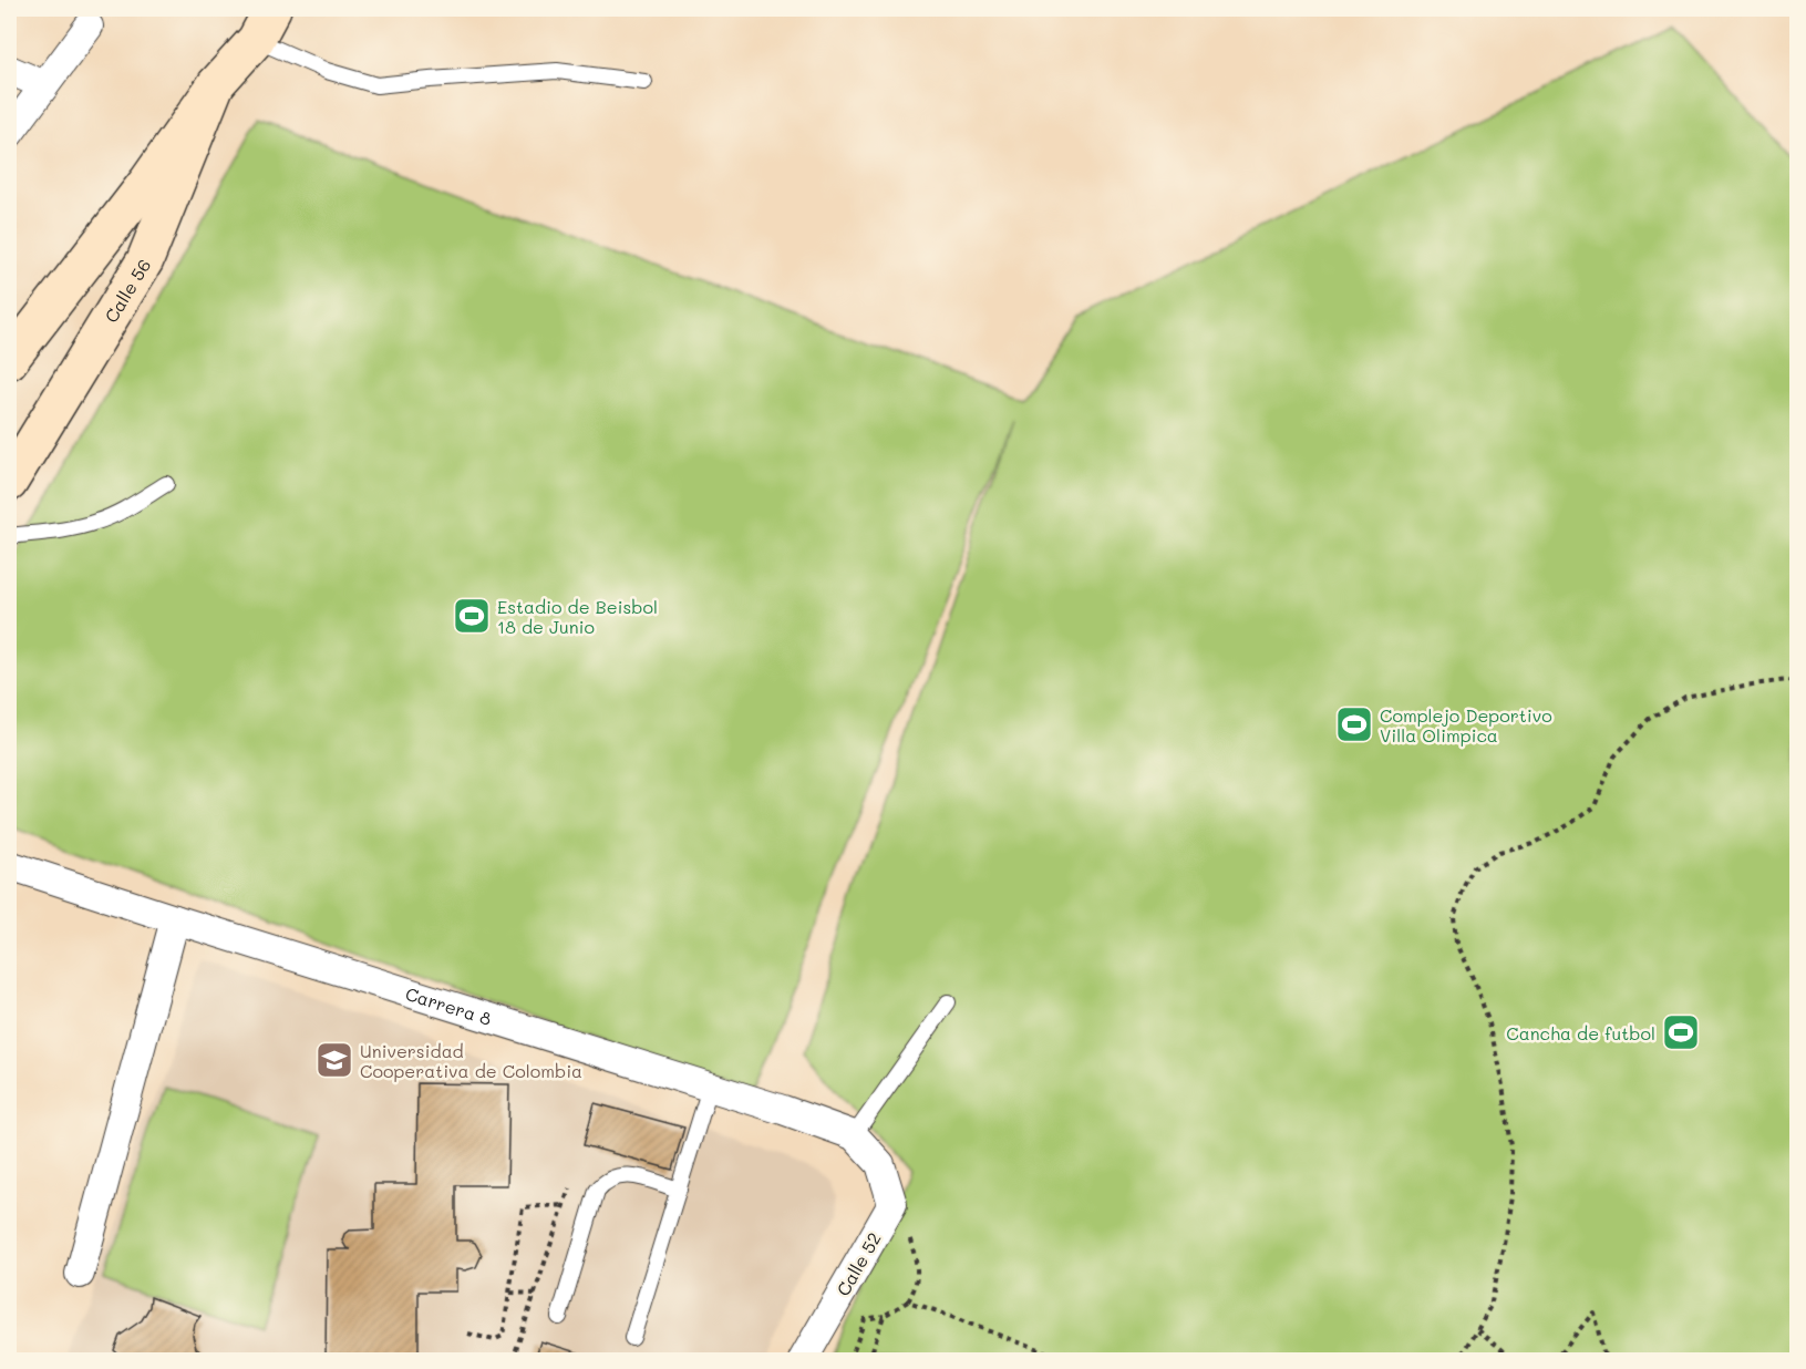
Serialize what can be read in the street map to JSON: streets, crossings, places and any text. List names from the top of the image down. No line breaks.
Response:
{"streets":{"street":["Calle 56","Carrera 8","Calle 52"]},"crossings":[["Carrera 8","Calle 52"]],"places":{"sports":["Estadio de Beisbol 18 de Junio","Complejo Deportivo Villa Olimpica","Cancha de futbol"],"school or university":["Universidad Cooperativa de Colombia"]}}
